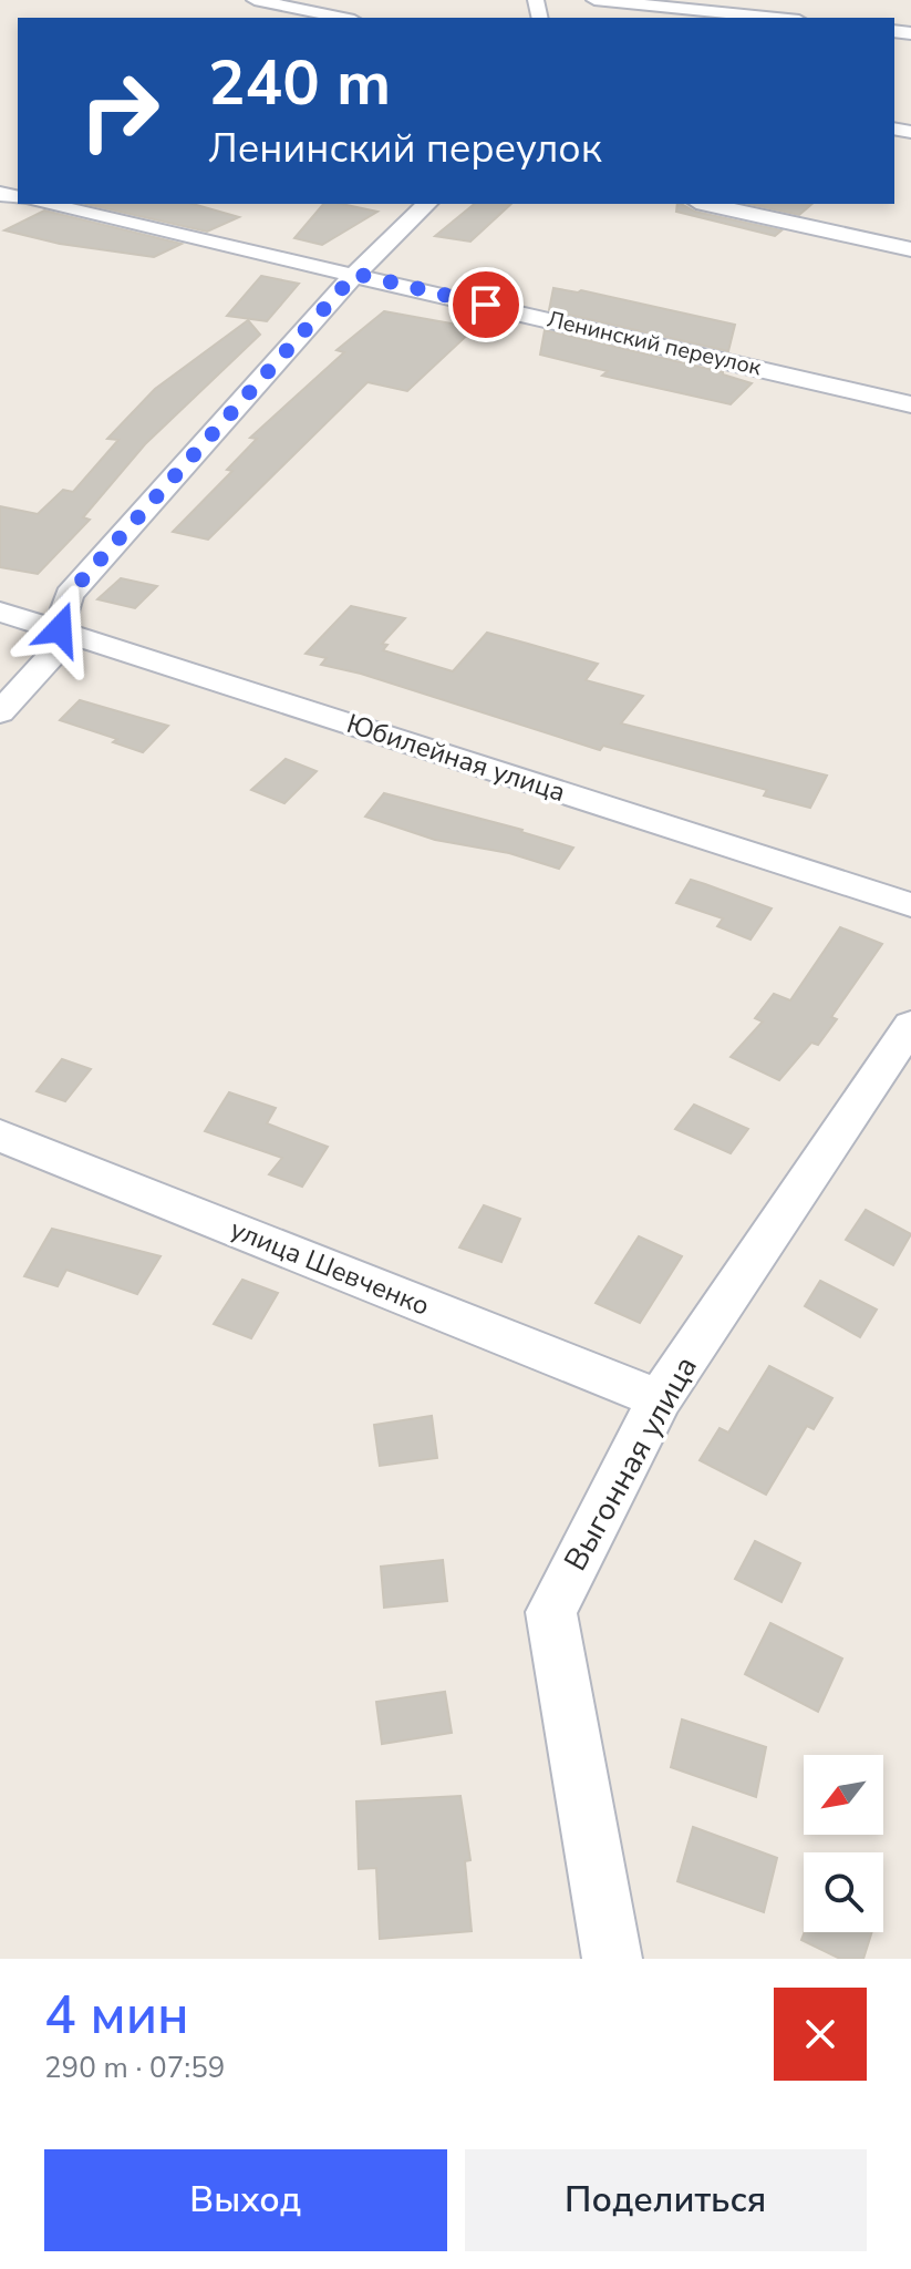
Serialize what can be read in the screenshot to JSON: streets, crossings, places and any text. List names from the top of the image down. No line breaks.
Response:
{"streets":{"street":["Ленинский переулок","Юбилейная улица","улица Шевченко","Выгонная улица"]},"crossings":[["улица Шевченко","Выгонная улица"]],"north":"bottom left","page":{"turn":["240 m","Ленинский переулок"],"heading":["4 мин","290 m · 07:59"],"buttons":["Выход","Поделиться"]}}
